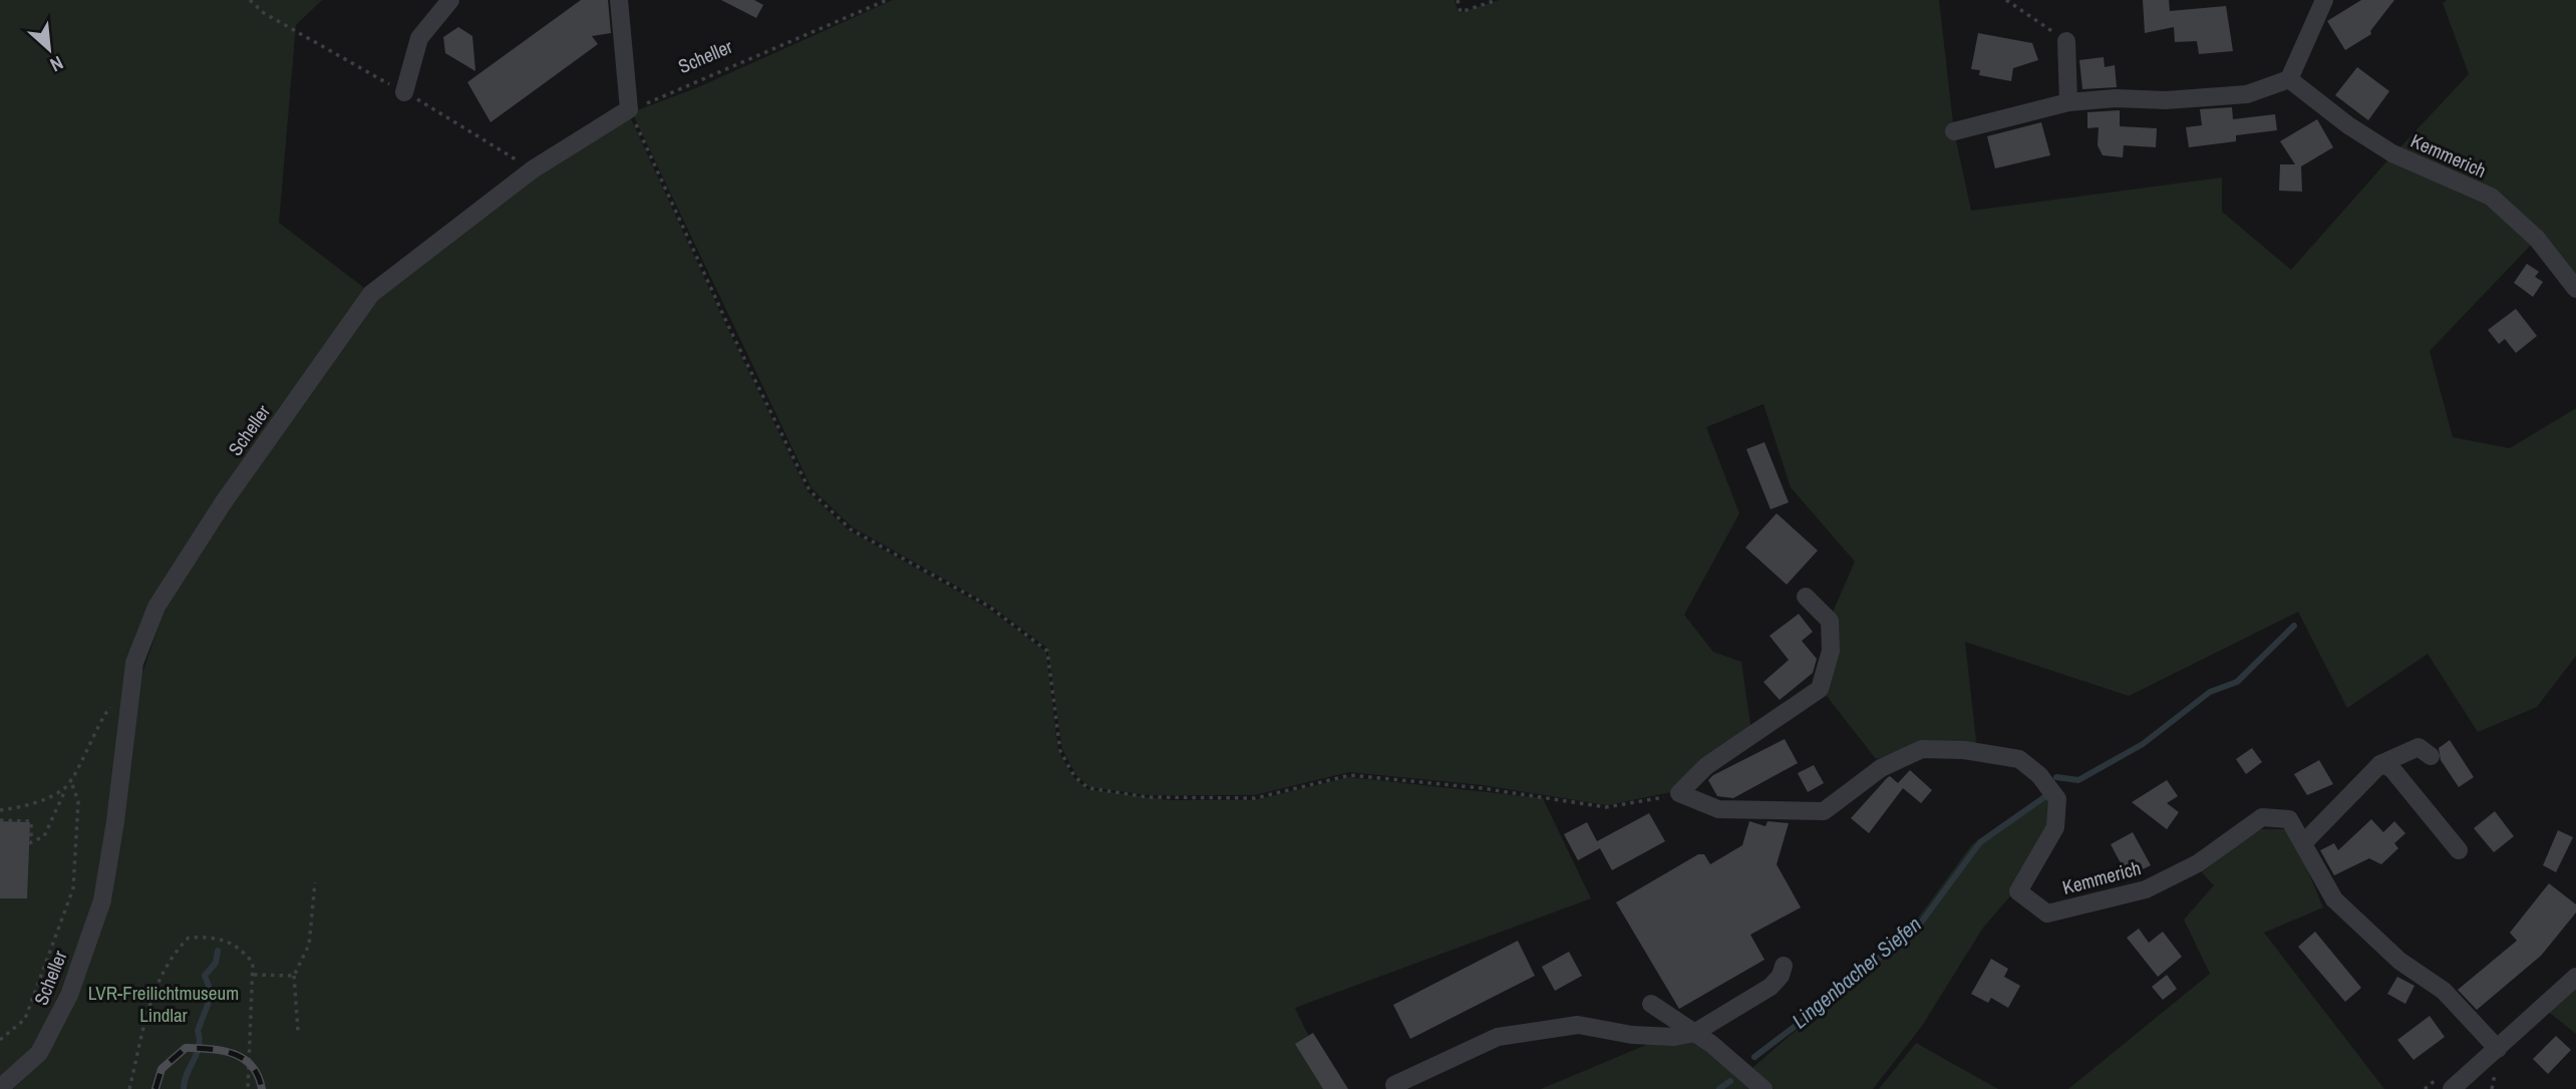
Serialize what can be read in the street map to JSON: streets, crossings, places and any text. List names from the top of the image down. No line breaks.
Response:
{"streets":{"street":["Scheller","Kemmerich"]},"water":["Lingenbacher Siefen"],"parks":["LVR-Freilichtmuseum Lindlar"],"north":"bottom right"}
